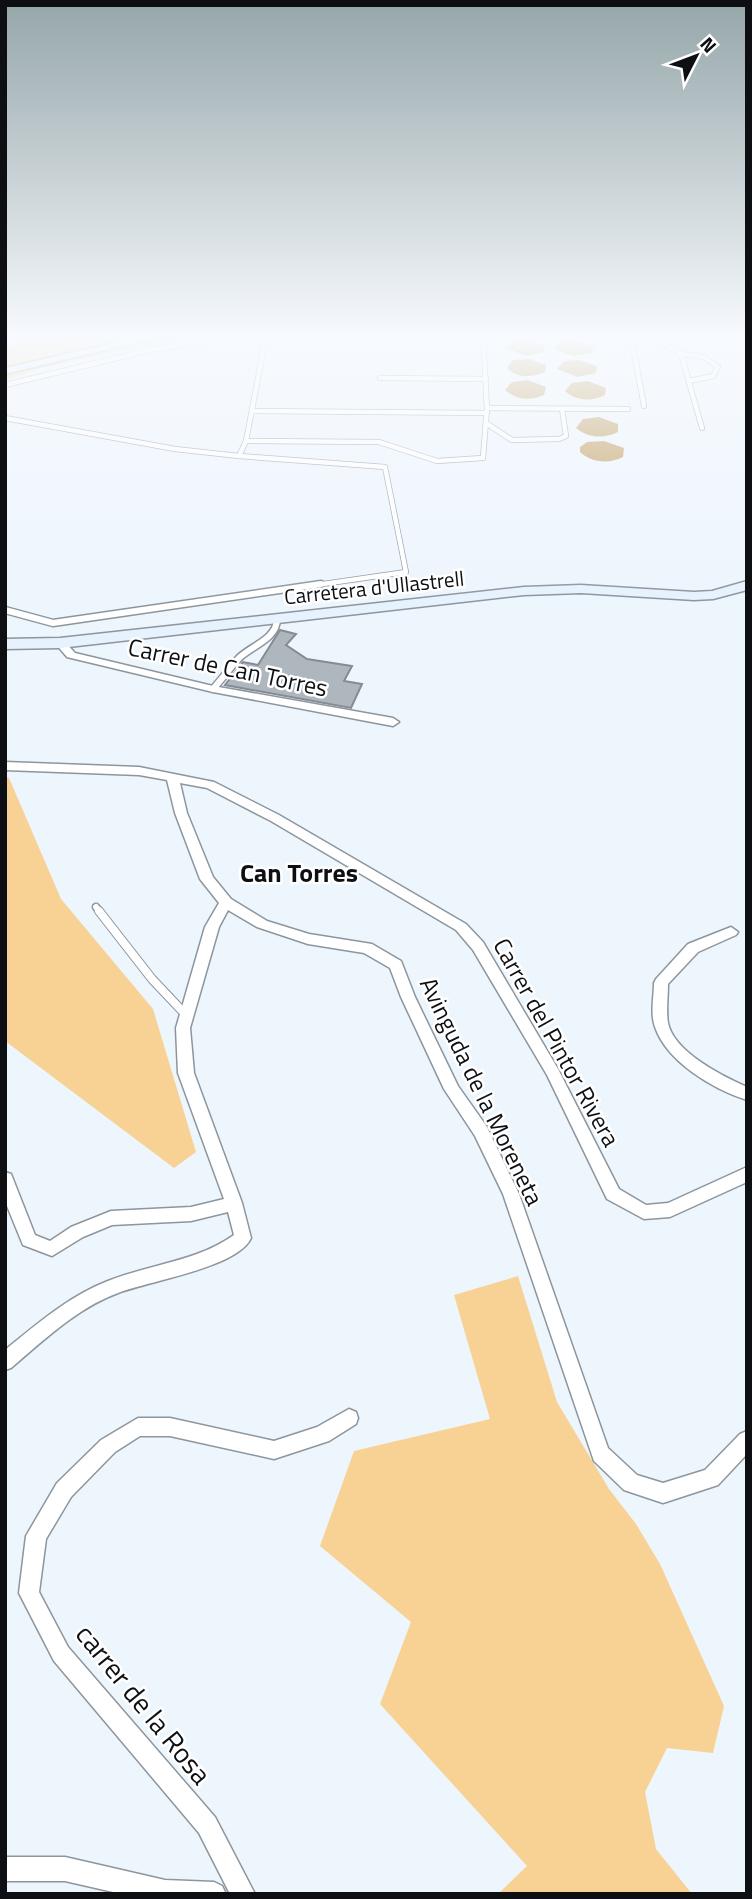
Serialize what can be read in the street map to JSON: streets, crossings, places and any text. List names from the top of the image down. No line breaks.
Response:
{"streets":{"street":["Carretera d'Ullastrell","Carrer de Can Torres","Carrer del Pintor Rivera","Avinguda de la Moreneta","carrer de la Rosa"]},"crossings":[["Carretera d'Ullastrell","Carrer de Can Torres"],["Carrer del Pintor Rivera","Avinguda de la Moreneta"]],"districts":["Can Torres"],"north":"top right"}
